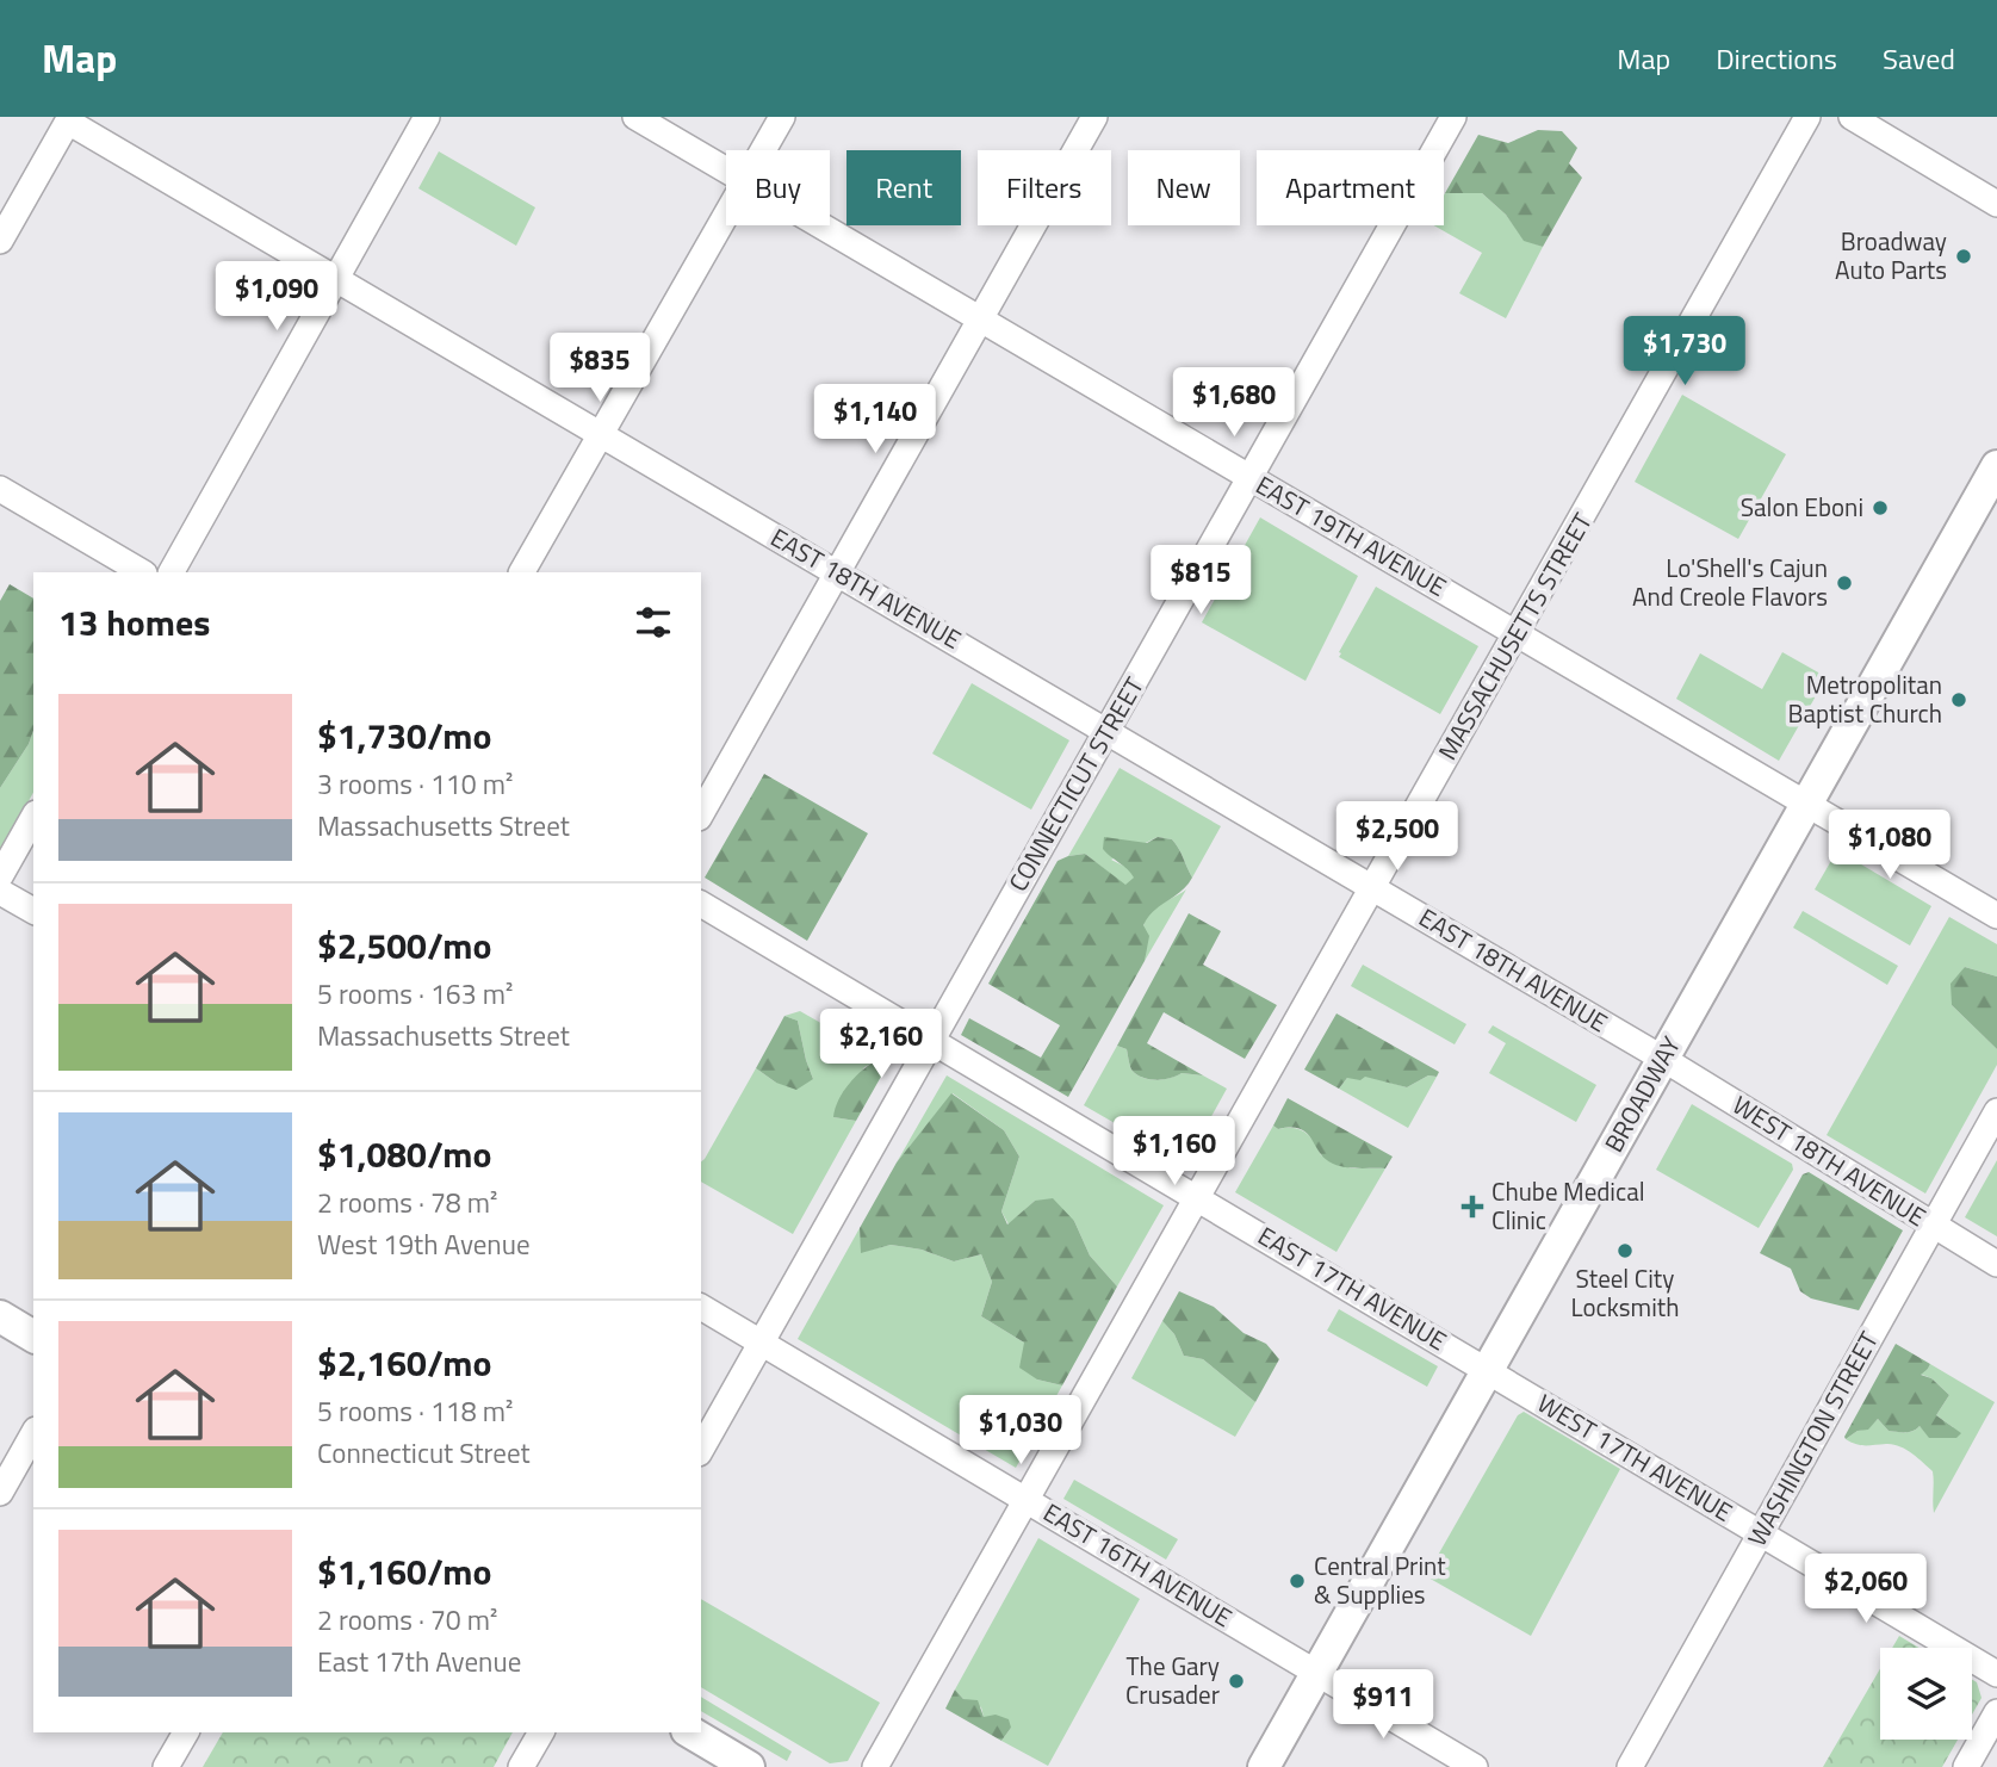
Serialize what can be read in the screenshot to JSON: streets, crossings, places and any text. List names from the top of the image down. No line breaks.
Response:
{"streets":{"main road":["BROADWAY"],"street":["EAST 19TH AVENUE","EAST 18TH AVENUE","MASSACHUSETTS STREET","CONNECTICUT STREET","WEST 18TH AVENUE","EAST 17TH AVENUE","WASHINGTON STREET","WEST 17TH AVENUE","EAST 16TH AVENUE"]},"crossings":[["EAST 19TH AVENUE","MASSACHUSETTS STREET"],["EAST 19TH AVENUE","CONNECTICUT STREET"],["EAST 19TH AVENUE","BROADWAY"],["EAST 18TH AVENUE","MASSACHUSETTS STREET"],["EAST 18TH AVENUE","CONNECTICUT STREET"],["EAST 18TH AVENUE","BROADWAY"],["EAST 18TH AVENUE","WEST 18TH AVENUE"],["MASSACHUSETTS STREET","EAST 17TH AVENUE"],["MASSACHUSETTS STREET","EAST 16TH AVENUE"],["CONNECTICUT STREET","EAST 17TH AVENUE"],["CONNECTICUT STREET","EAST 16TH AVENUE"],["BROADWAY","WEST 18TH AVENUE"],["BROADWAY","EAST 17TH AVENUE"],["BROADWAY","WEST 17TH AVENUE"],["BROADWAY","EAST 16TH AVENUE"],["WEST 18TH AVENUE","WASHINGTON STREET"],["EAST 17TH AVENUE","WEST 17TH AVENUE"],["WASHINGTON STREET","WEST 17TH AVENUE"]],"places":{"other":["Broadway Auto Parts","Salon Eboni","Lo'Shell's Cajun And Creole Flavors","Metropolitan Baptist Church","Steel City Locksmith","Central Print & Supplies","The Gary Crusader"],"health":["Chube Medical Clinic"]},"page":{"header":"Map","nav":["Map","Directions","Saved"],"chip":["Buy","Rent","Filters","New","Apartment"],"price":["$1,090","$1,730","$835","$1,680","$1,140","$815","$2,500","$1,080","$2,160","$1,160","$1,030","$2,060","$911"],"heading":"13 homes","list":[{"name":"$1,730/mo","note":"3 rooms · 110 m² · Massachusetts Street"},{"name":"$2,500/mo","note":"5 rooms · 163 m² · Massachusetts Street"},{"name":"$1,080/mo","note":"2 rooms · 78 m² · West 19th Avenue"},{"name":"$2,160/mo","note":"5 rooms · 118 m² · Connecticut Street"},{"name":"$1,160/mo","note":"2 rooms · 70 m² · East 17th Avenue"}]}}
